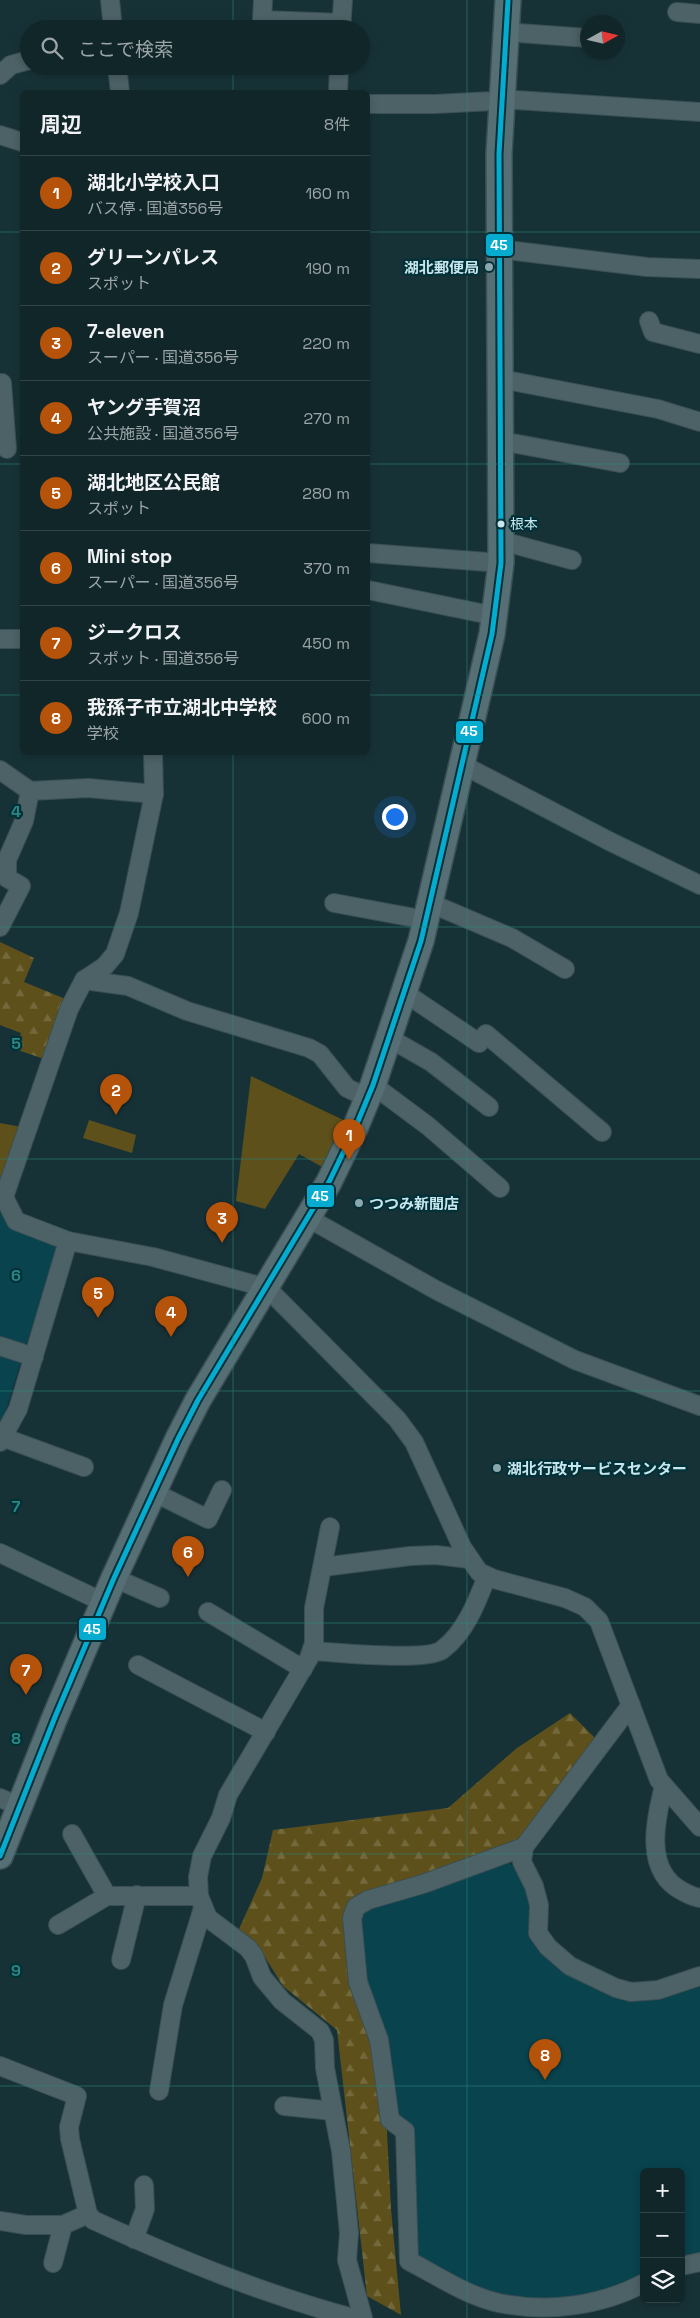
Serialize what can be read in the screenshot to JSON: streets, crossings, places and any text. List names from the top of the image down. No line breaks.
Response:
{"places":["湖北郵便局","根本","つつみ新聞店","湖北行政サービスセンター"],"lines":["transit line 45"],"north":"right","page":{"search":"ここで検索","heading":["周辺","8件"],"list":[{"mark":"1","name":"湖北小学校入口","note":"バス停 · 国道356号","value":"160 m"},{"mark":"2","name":"グリーンパレス","note":"スポット","value":"190 m"},{"mark":"3","name":"7-eleven","note":"スーパー · 国道356号","value":"220 m"},{"mark":"4","name":"ヤング手賀沼","note":"公共施設 · 国道356号","value":"270 m"},{"mark":"5","name":"湖北地区公民館","note":"スポット","value":"280 m"},{"mark":"6","name":"Mini stop","note":"スーパー · 国道356号","value":"370 m"},{"mark":"7","name":"ジークロス","note":"スポット · 国道356号","value":"450 m"},{"mark":"8","name":"我孫子市立湖北中学校","note":"学校","value":"600 m"}],"pins":["2","1","3","5","4","6","7","8"],"map_buttons":["+","−"]},"grid":{"rows":["4","5","6","7","8","9"]}}
